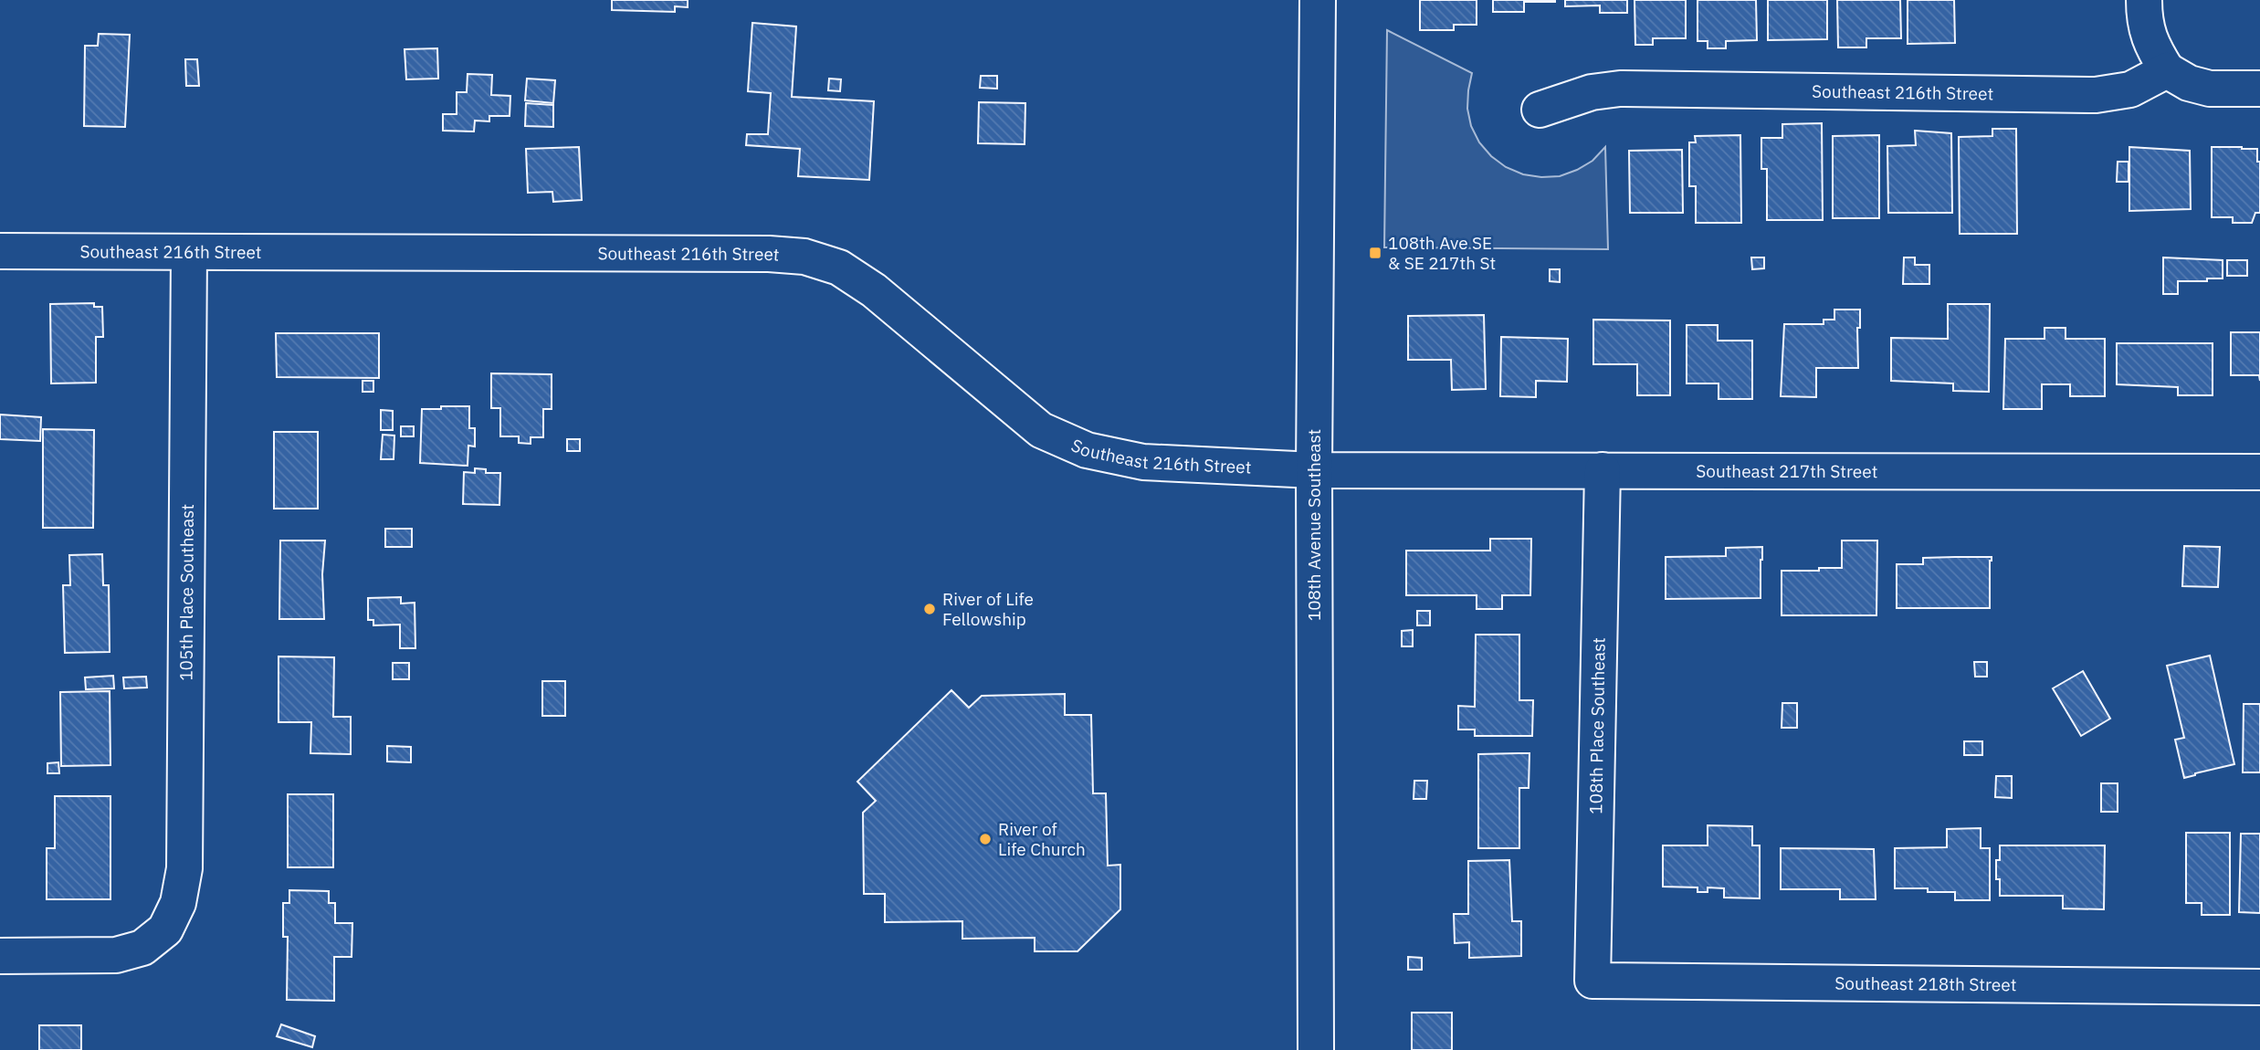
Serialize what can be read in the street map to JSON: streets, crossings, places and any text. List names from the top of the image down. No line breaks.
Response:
{"streets":{"street":["Southeast 216th Street","Southeast 217th Street","108th Avenue Southeast","105th Place Southeast","108th Place Southeast","Southeast 218th Street"]},"crossings":[["Southeast 216th Street","Southeast 217th Street"],["Southeast 216th Street","108th Avenue Southeast"],["Southeast 216th Street","105th Place Southeast"],["Southeast 217th Street","108th Avenue Southeast"],["Southeast 217th Street","108th Place Southeast"],["108th Place Southeast","Southeast 218th Street"]],"places":{"transit":["108th Ave SE & SE 217th St"],"other":["River of Life Fellowship","River of Life Church"]}}
